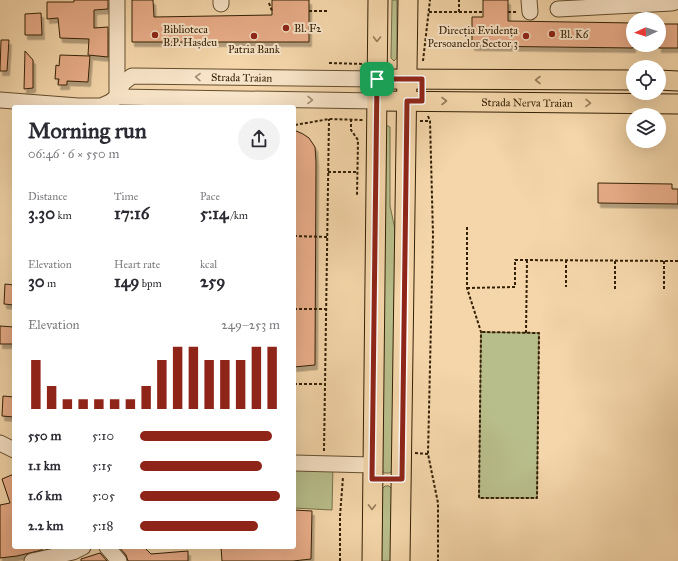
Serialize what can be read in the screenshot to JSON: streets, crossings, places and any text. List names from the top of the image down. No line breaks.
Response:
{"streets":{"main road":["Strada Nerva Traian"],"street":["Strada Traian"]},"crossings":[["Strada Traian","Strada Nerva Traian"]],"places":["Bl. F2","Bl. K6","Biblioteca B.P. Hașdeu","Patria Bank","Direcția Evidența Persoanelor Sector 3"],"north":"left","page":{"heading":["Morning run","06:46 · 6 × 550 m"],"stats":[["Distance","3.30 km"],["Time","17:16"],["Pace","5:14 /km"],["Elevation","30 m"],["Heart rate","149 bpm"],["kcal","259"]],"chart":["Elevation","249–253 m"],"list":[{"name":"550 m","note":"5:10"},{"name":"1.1 km","note":"5:15"},{"name":"1.6 km","note":"5:05"},{"name":"2.2 km","note":"5:18"}]}}
